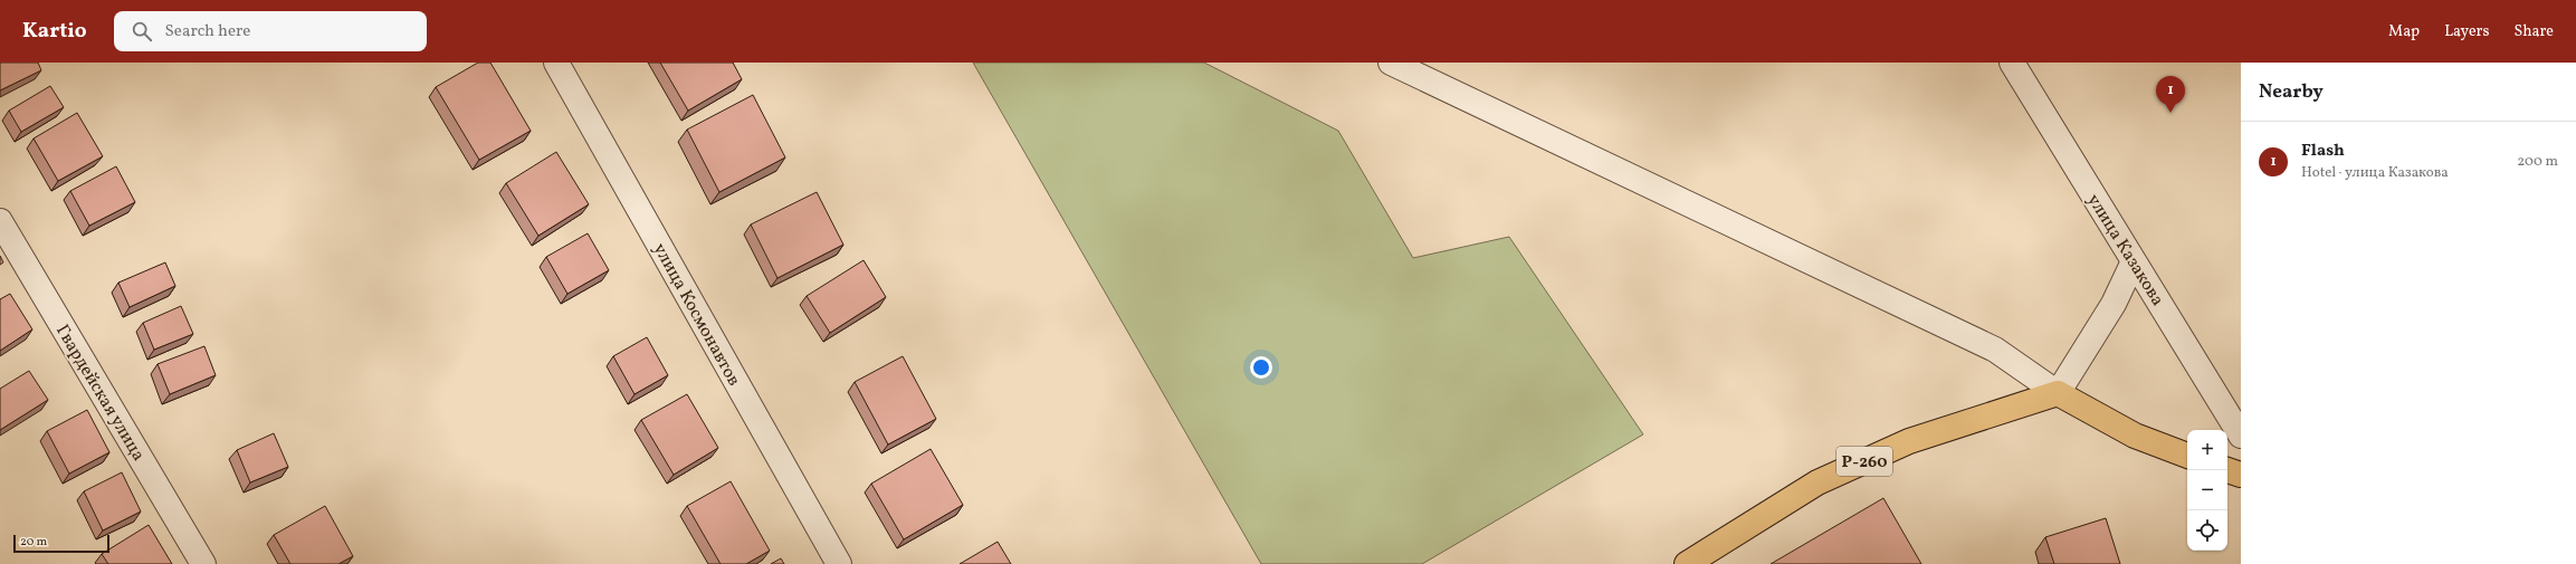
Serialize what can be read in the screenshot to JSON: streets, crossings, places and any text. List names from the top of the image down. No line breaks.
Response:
{"streets":{"highway":["Р-260"],"street":["улица Казакова","улица Космонавтов","Гвардейская улица"]},"scale_bar":"20 m","page":{"header":"Kartio","search":"Search here","nav":["Map","Layers","Share"],"heading":"Nearby","pins":"1","list":[{"mark":"1","name":"Flash","note":"Hotel · улица Казакова","value":"200 m"}],"map_buttons":["+","−"],"scale":"20 m"}}
